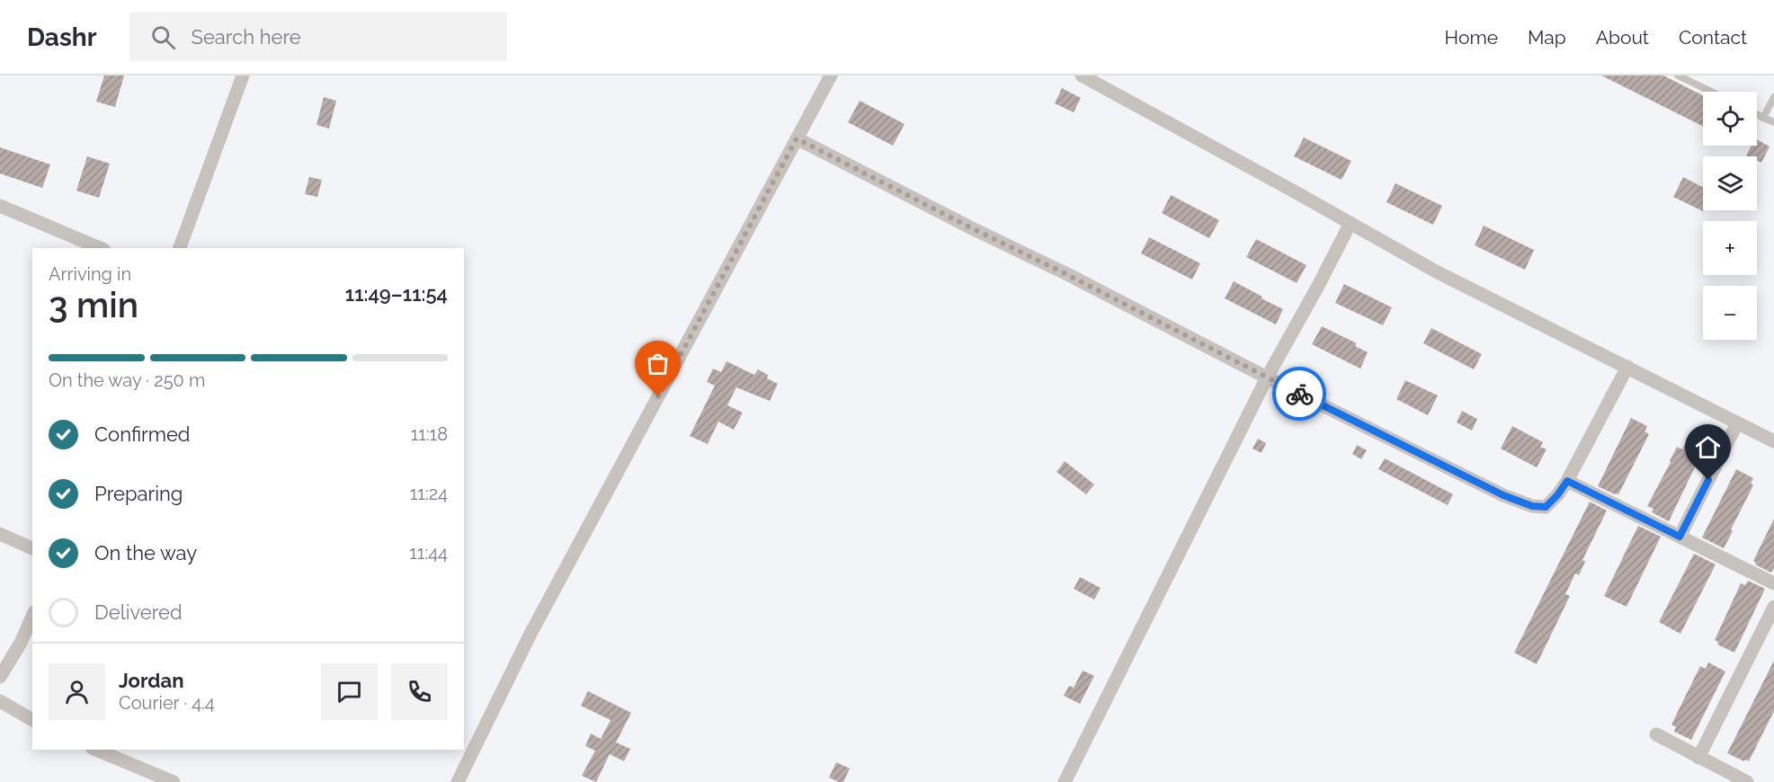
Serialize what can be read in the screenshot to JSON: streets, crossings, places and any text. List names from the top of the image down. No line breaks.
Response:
{"page":{"header":"Dashr","search":"Search here","nav":["Home","Map","About","Contact"],"map_buttons":["+","−"],"heading":["3 min","Arriving in","11:49–11:54"],"panel":["Jordan","Courier · 4.4"],"bar":"On the way · 250 m","list":[["Confirmed","11:18"],["Preparing","11:24"],["On the way","11:44"],"Delivered"]}}
